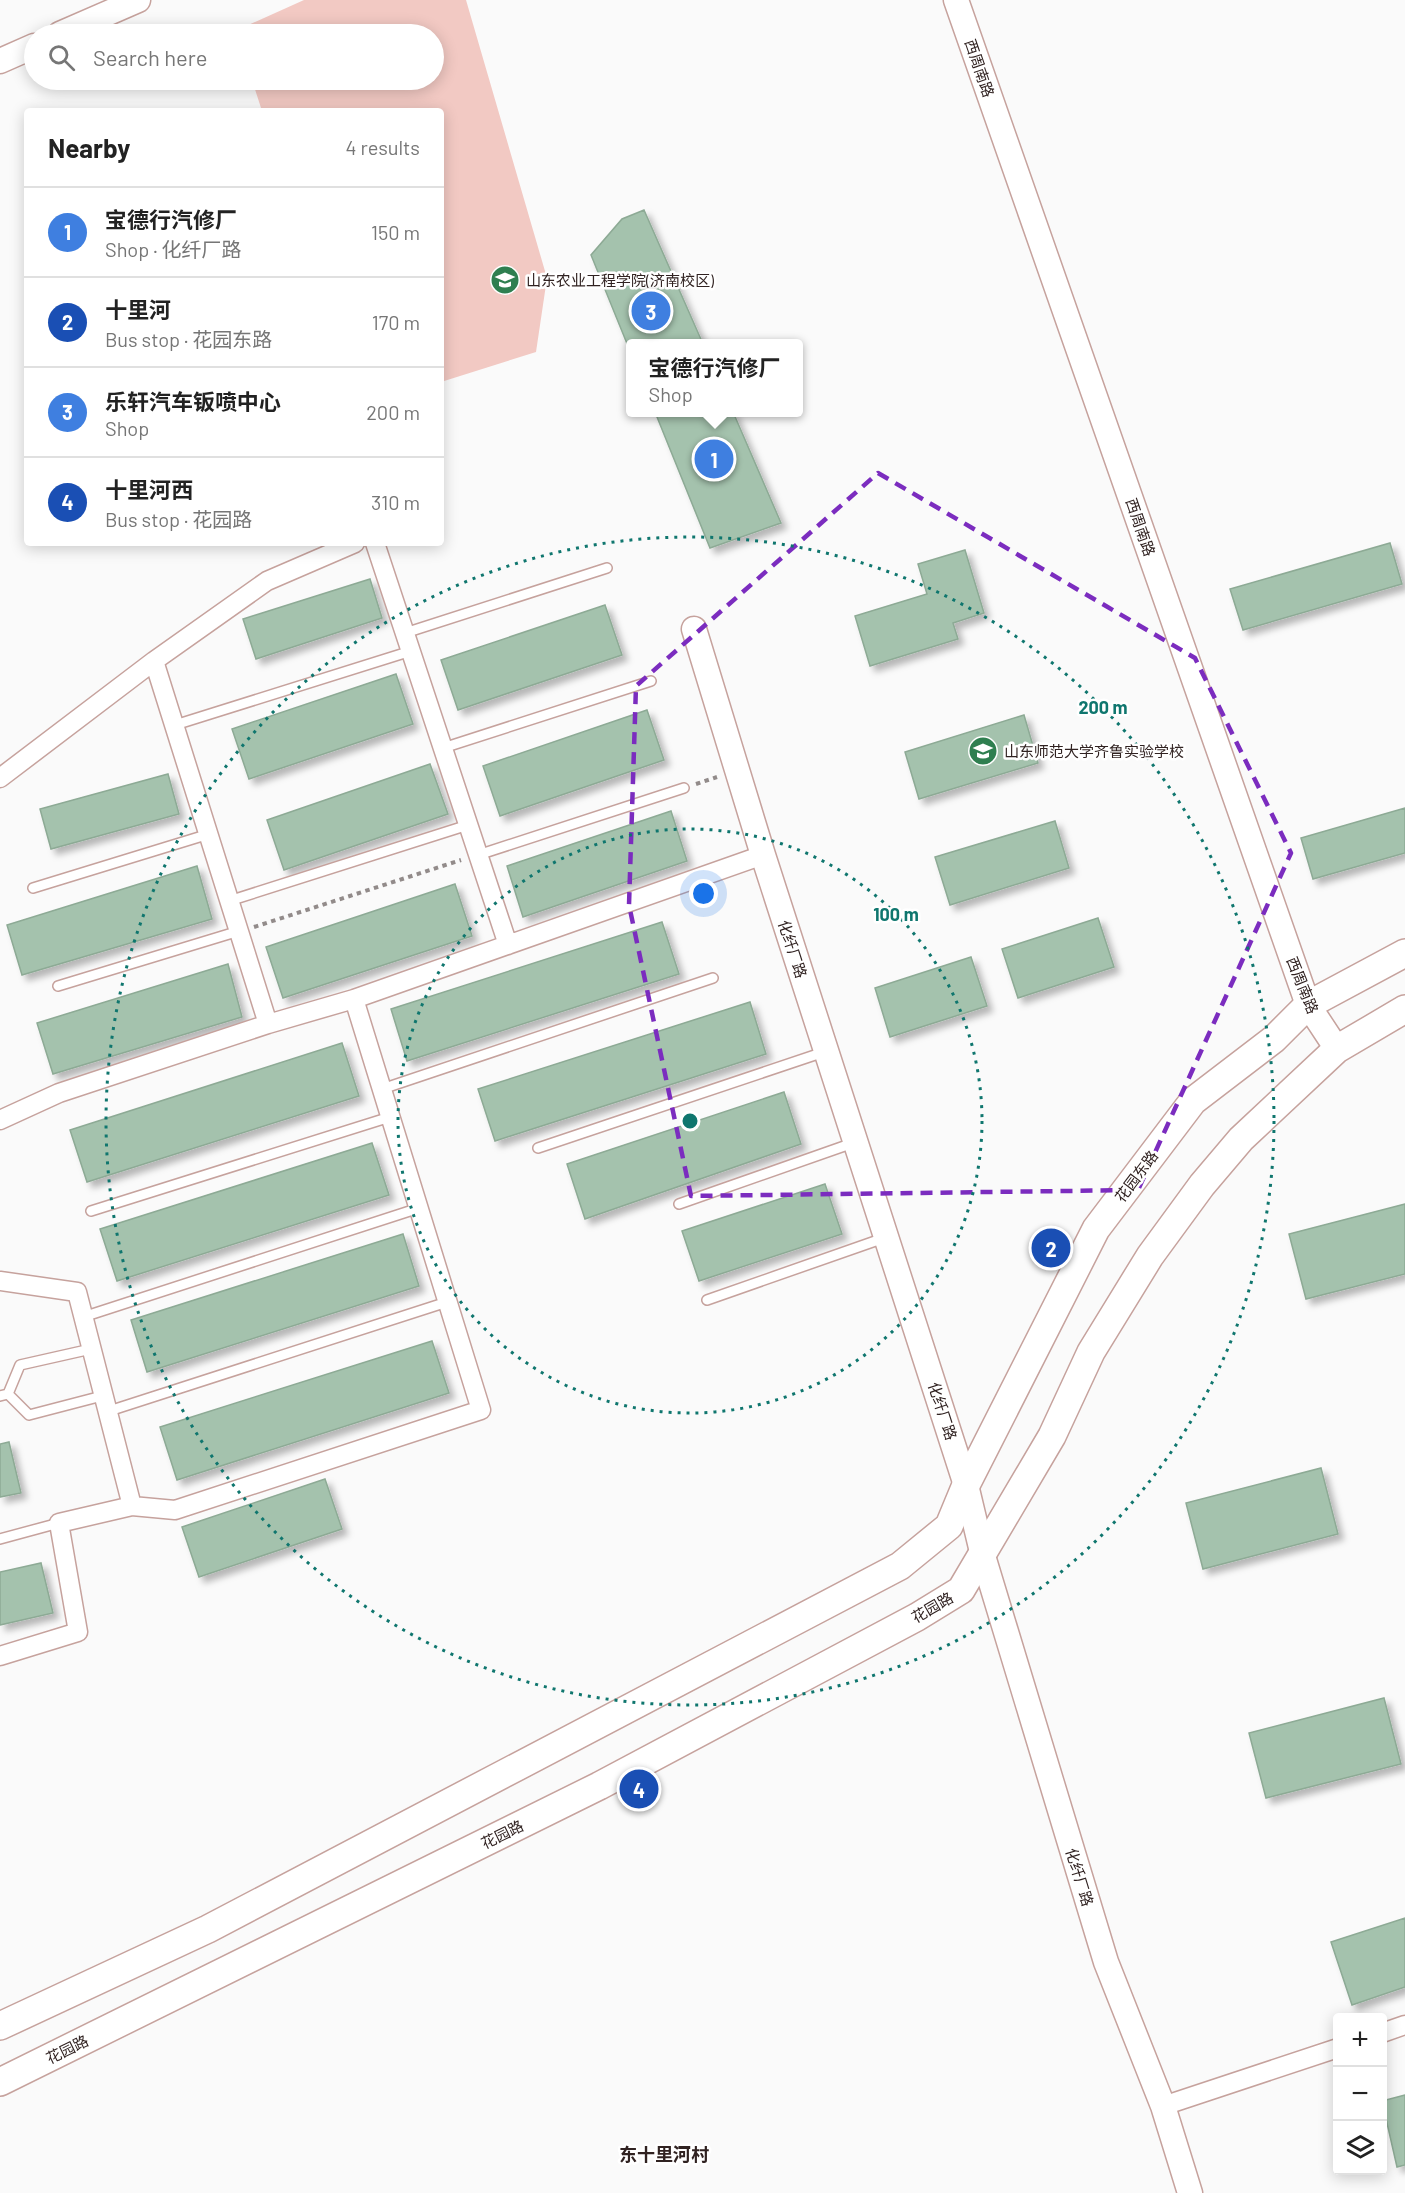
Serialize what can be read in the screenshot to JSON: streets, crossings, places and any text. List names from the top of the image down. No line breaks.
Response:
{"streets":{"main road":["西周南路","化纤厂路","花园东路","花园路"]},"crossings":[["西周南路","花园东路"],["化纤厂路","花园东路"],["化纤厂路","花园路"]],"districts":["东十里河村"],"places":{"school or university":["山东农业工程学院(济南校区)","山东师范大学齐鲁实验学校"]},"page":{"search":"Search here","heading":["Nearby","4 results"],"list":[{"mark":"1","name":"宝德行汽修厂","note":"Shop · 化纤厂路","value":"150 m"},{"mark":"2","name":"十里河","note":"Bus stop · 花园东路","value":"170 m"},{"mark":"3","name":"乐轩汽车钣喷中心","note":"Shop","value":"200 m"},{"mark":"4","name":"十里河西","note":"Bus stop · 花园路","value":"310 m"}],"pins":["3","1","2","4"],"popup":["宝德行汽修厂","Shop"],"map_buttons":["+","−"]},"rings":["200 m","100 m"]}
